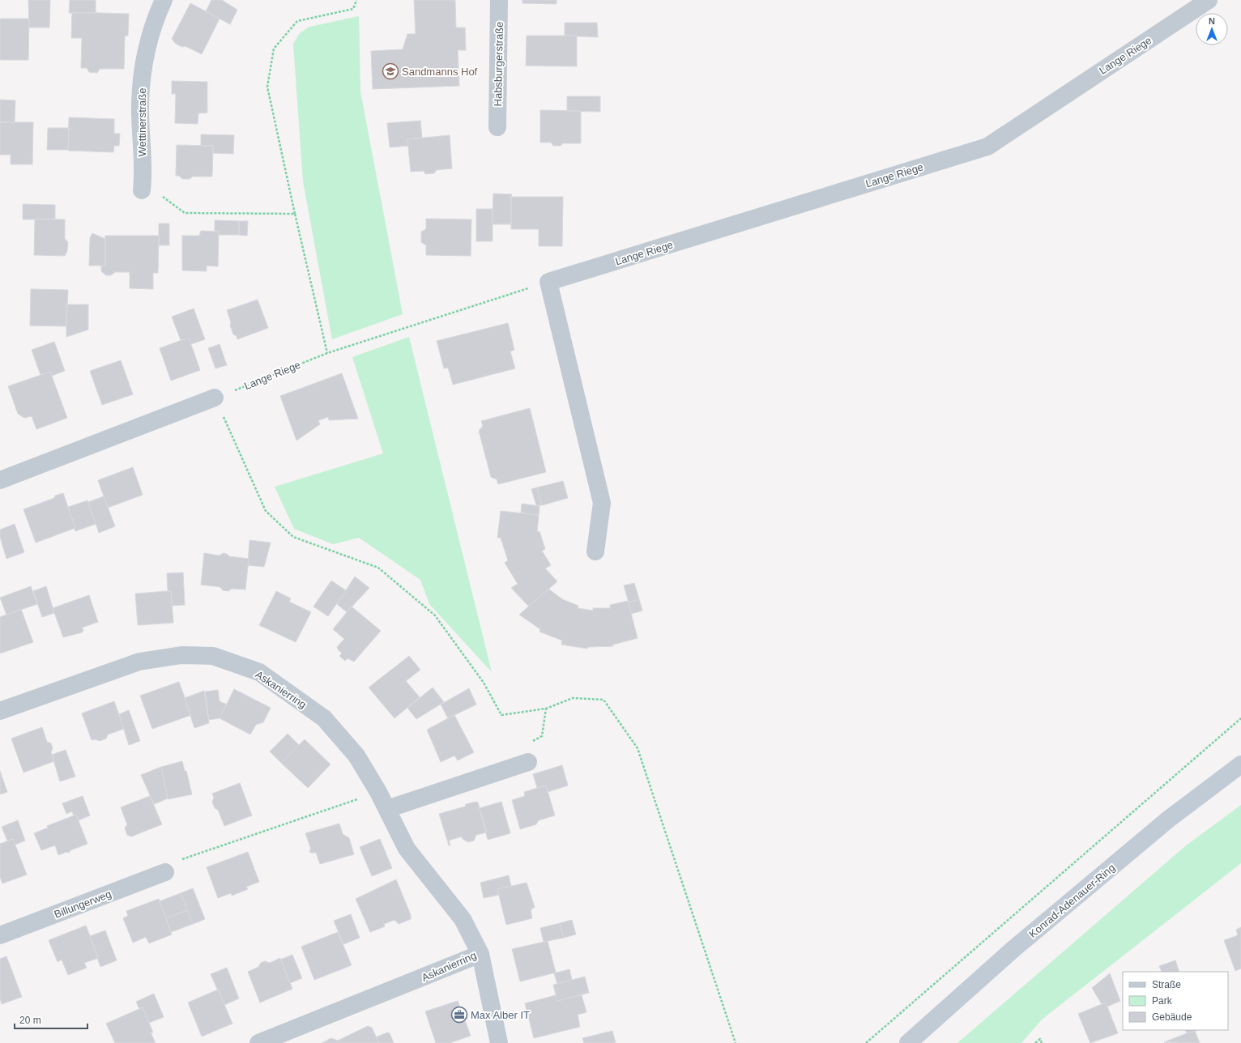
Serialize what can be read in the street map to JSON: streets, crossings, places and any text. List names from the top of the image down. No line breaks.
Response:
{"streets":{"main road":["Konrad-Adenauer-Ring"],"street":["Lange Riege","Habsburgerstraße","Wettinerstraße","Askanierring","Billungerweg"]},"places":{"school or university":["Sandmanns Hof"],"office":["Max Alber IT"]},"legend":["Straße","Park","Gebäude"],"scale_bar":"20 m","north":"top"}
